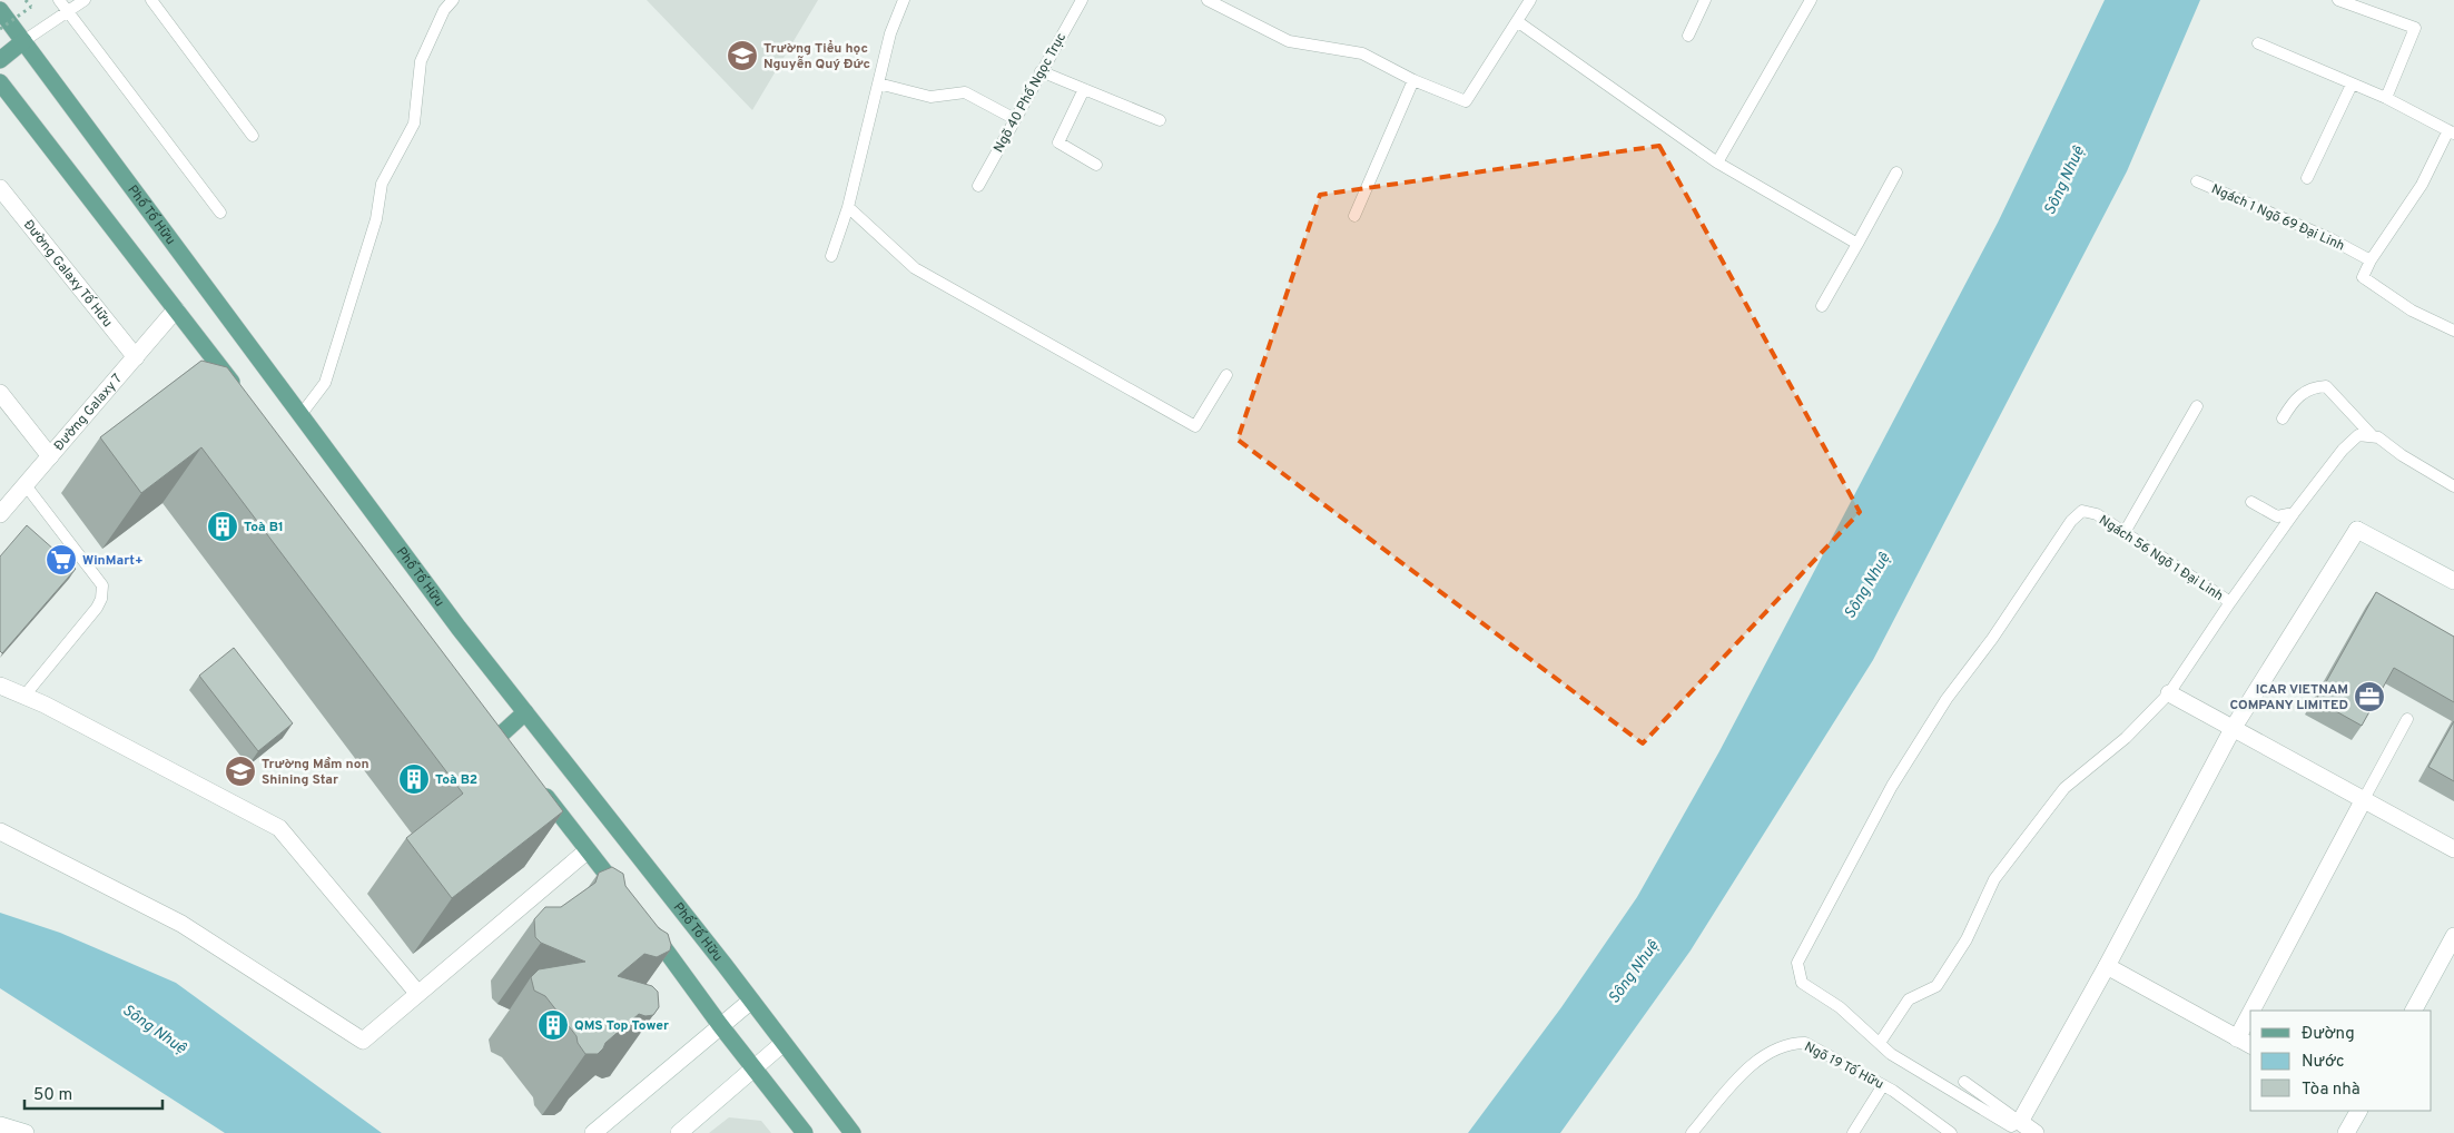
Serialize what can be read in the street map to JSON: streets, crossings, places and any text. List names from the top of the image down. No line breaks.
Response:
{"streets":{"main road":["Phố Tố Hữu"],"street":["Đường Galaxy Tố Hữu","Đường Galaxy 7"],"lane":["Ngõ 40 Phố Ngọc Trục","Ngách 1 Ngõ 69 Đại Linh","Ngách 56 Ngõ 1 Đại Linh","Ngõ 19 Tố Hữu"]},"crossings":[["Đường Galaxy Tố Hữu","Đường Galaxy 7"]],"water":["Sông Nhuệ"],"places":{"school or university":["Trường Tiểu học Nguyễn Quý Đức","Trường Mầm non Shining Star"],"building":["Toà B1","Toà B2","QMS Top Tower"],"supermarket":["WinMart+"],"office":["ICAR VIETNAM COMPANY LIMITED"]},"legend":["Đường","Nước","Tòa nhà"],"scale_bar":"50 m"}
